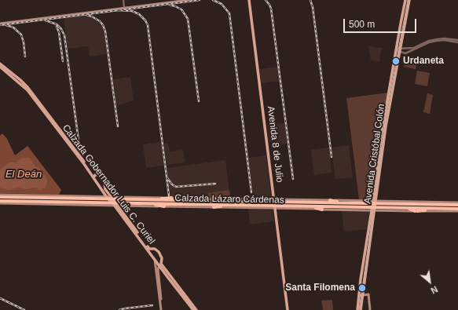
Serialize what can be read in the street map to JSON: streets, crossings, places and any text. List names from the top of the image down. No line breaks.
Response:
{"streets":{"highway":["Calzada Lázaro Cárdenas"],"main road":["Avenida 8 de Julio","Avenida Cristóbal Colón","Calzada Gobernador Luis C. Curiel"]},"crossings":[["Avenida 8 de Julio","Calzada Lázaro Cárdenas"],["Avenida Cristóbal Colón","Calzada Lázaro Cárdenas"],["Calzada Gobernador Luis C. Curiel","Calzada Lázaro Cárdenas"]],"water":["El Deán"],"places":["Urdaneta","Santa Filomena"],"scale_bar":"500 m","north":"bottom right"}
